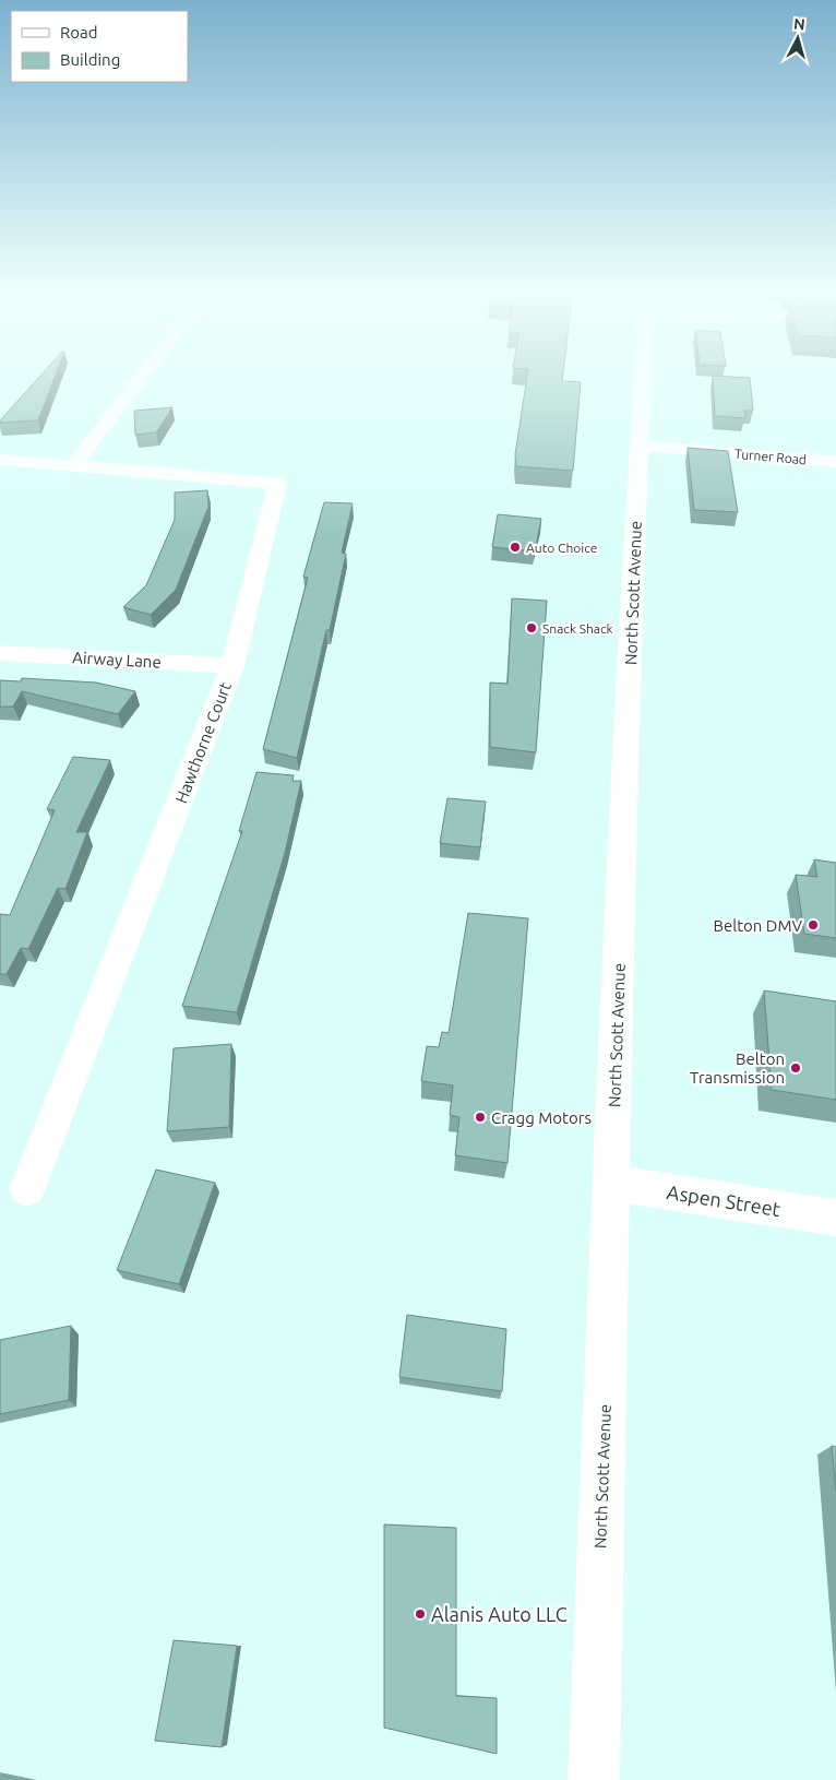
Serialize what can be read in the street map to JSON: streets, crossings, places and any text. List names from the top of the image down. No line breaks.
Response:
{"streets":{"street":["Turner Road","North Scott Avenue","Airway Lane","Hawthorne Court","Aspen Street"]},"crossings":[["Turner Road","North Scott Avenue"],["North Scott Avenue","Aspen Street"],["Airway Lane","Hawthorne Court"]],"places":["Auto Choice","Snack Shack","Belton DMV","Belton Transmission","Cragg Motors","Alanis Auto LLC"],"legend":["Road","Building"],"north":"top"}
